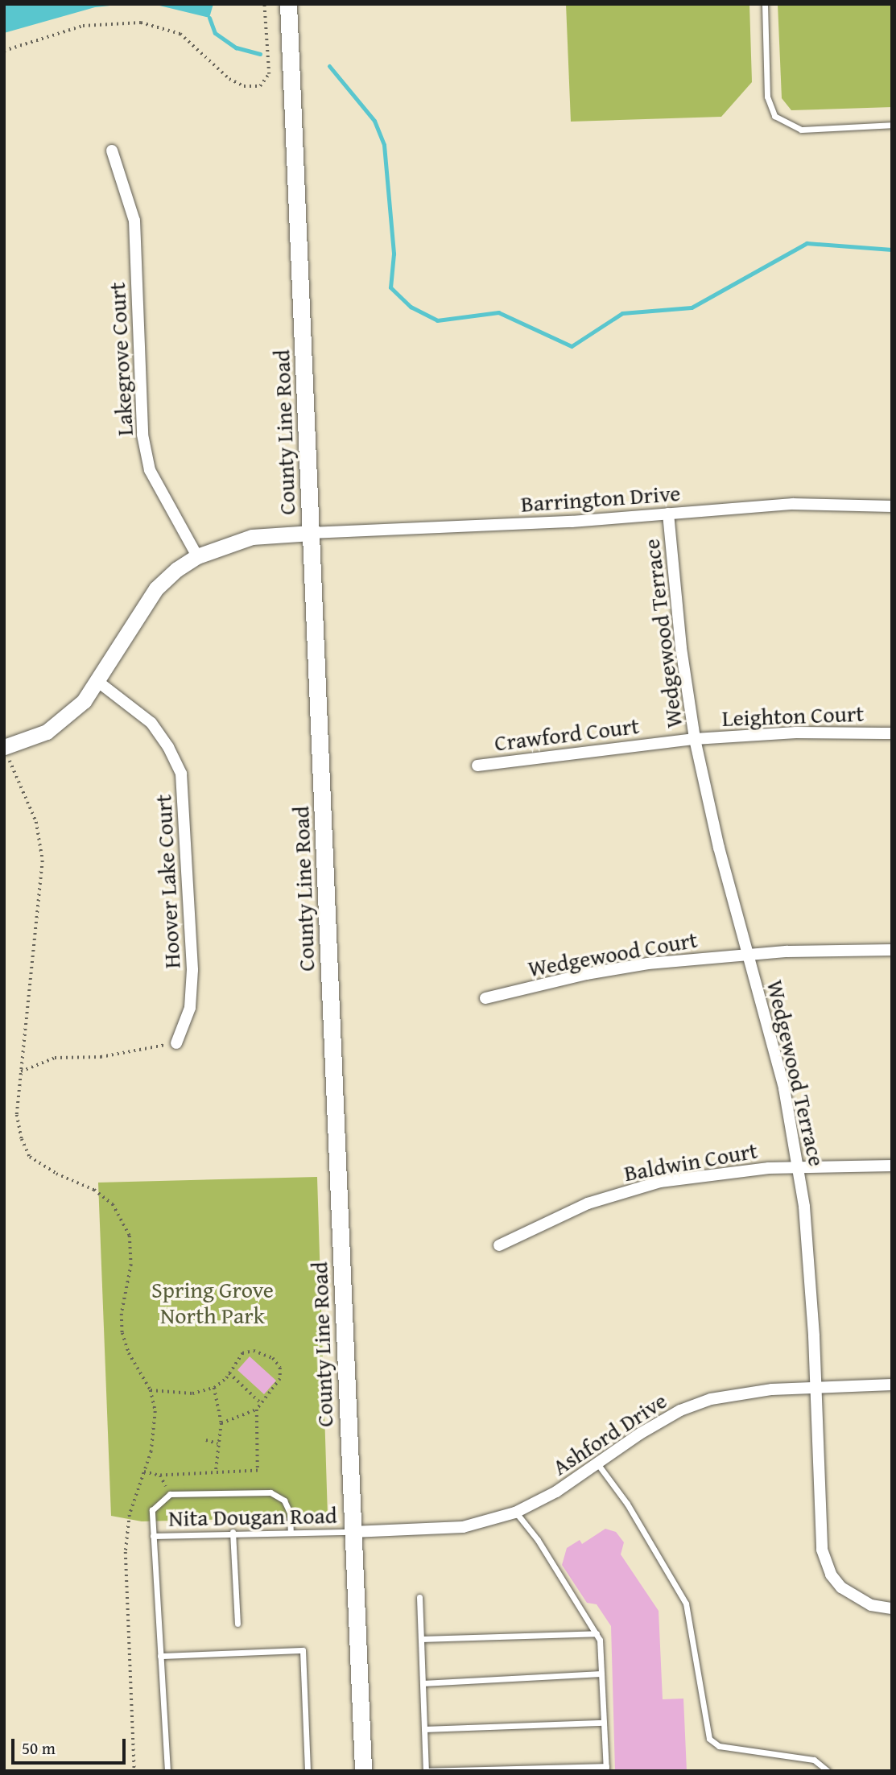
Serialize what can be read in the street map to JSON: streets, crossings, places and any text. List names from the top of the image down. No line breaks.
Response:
{"streets":{"main road":["County Line Road"],"street":["Lakegrove Court","Barrington Drive","Wedgewood Terrace","Leighton Court","Crawford Court","Hoover Lake Court","Wedgewood Court","Baldwin Court","Ashford Drive"],"lane":["Nita Dougan Road"]},"crossings":[["County Line Road","Barrington Drive"],["County Line Road","Ashford Drive"],["County Line Road","Nita Dougan Road"],["Barrington Drive","Wedgewood Terrace"],["Wedgewood Terrace","Leighton Court"],["Wedgewood Terrace","Crawford Court"],["Wedgewood Terrace","Wedgewood Court"],["Wedgewood Terrace","Baldwin Court"],["Wedgewood Terrace","Ashford Drive"],["Leighton Court","Crawford Court"],["Ashford Drive","Nita Dougan Road"]],"parks":["Spring Grove North Park"],"scale_bar":"50 m"}
